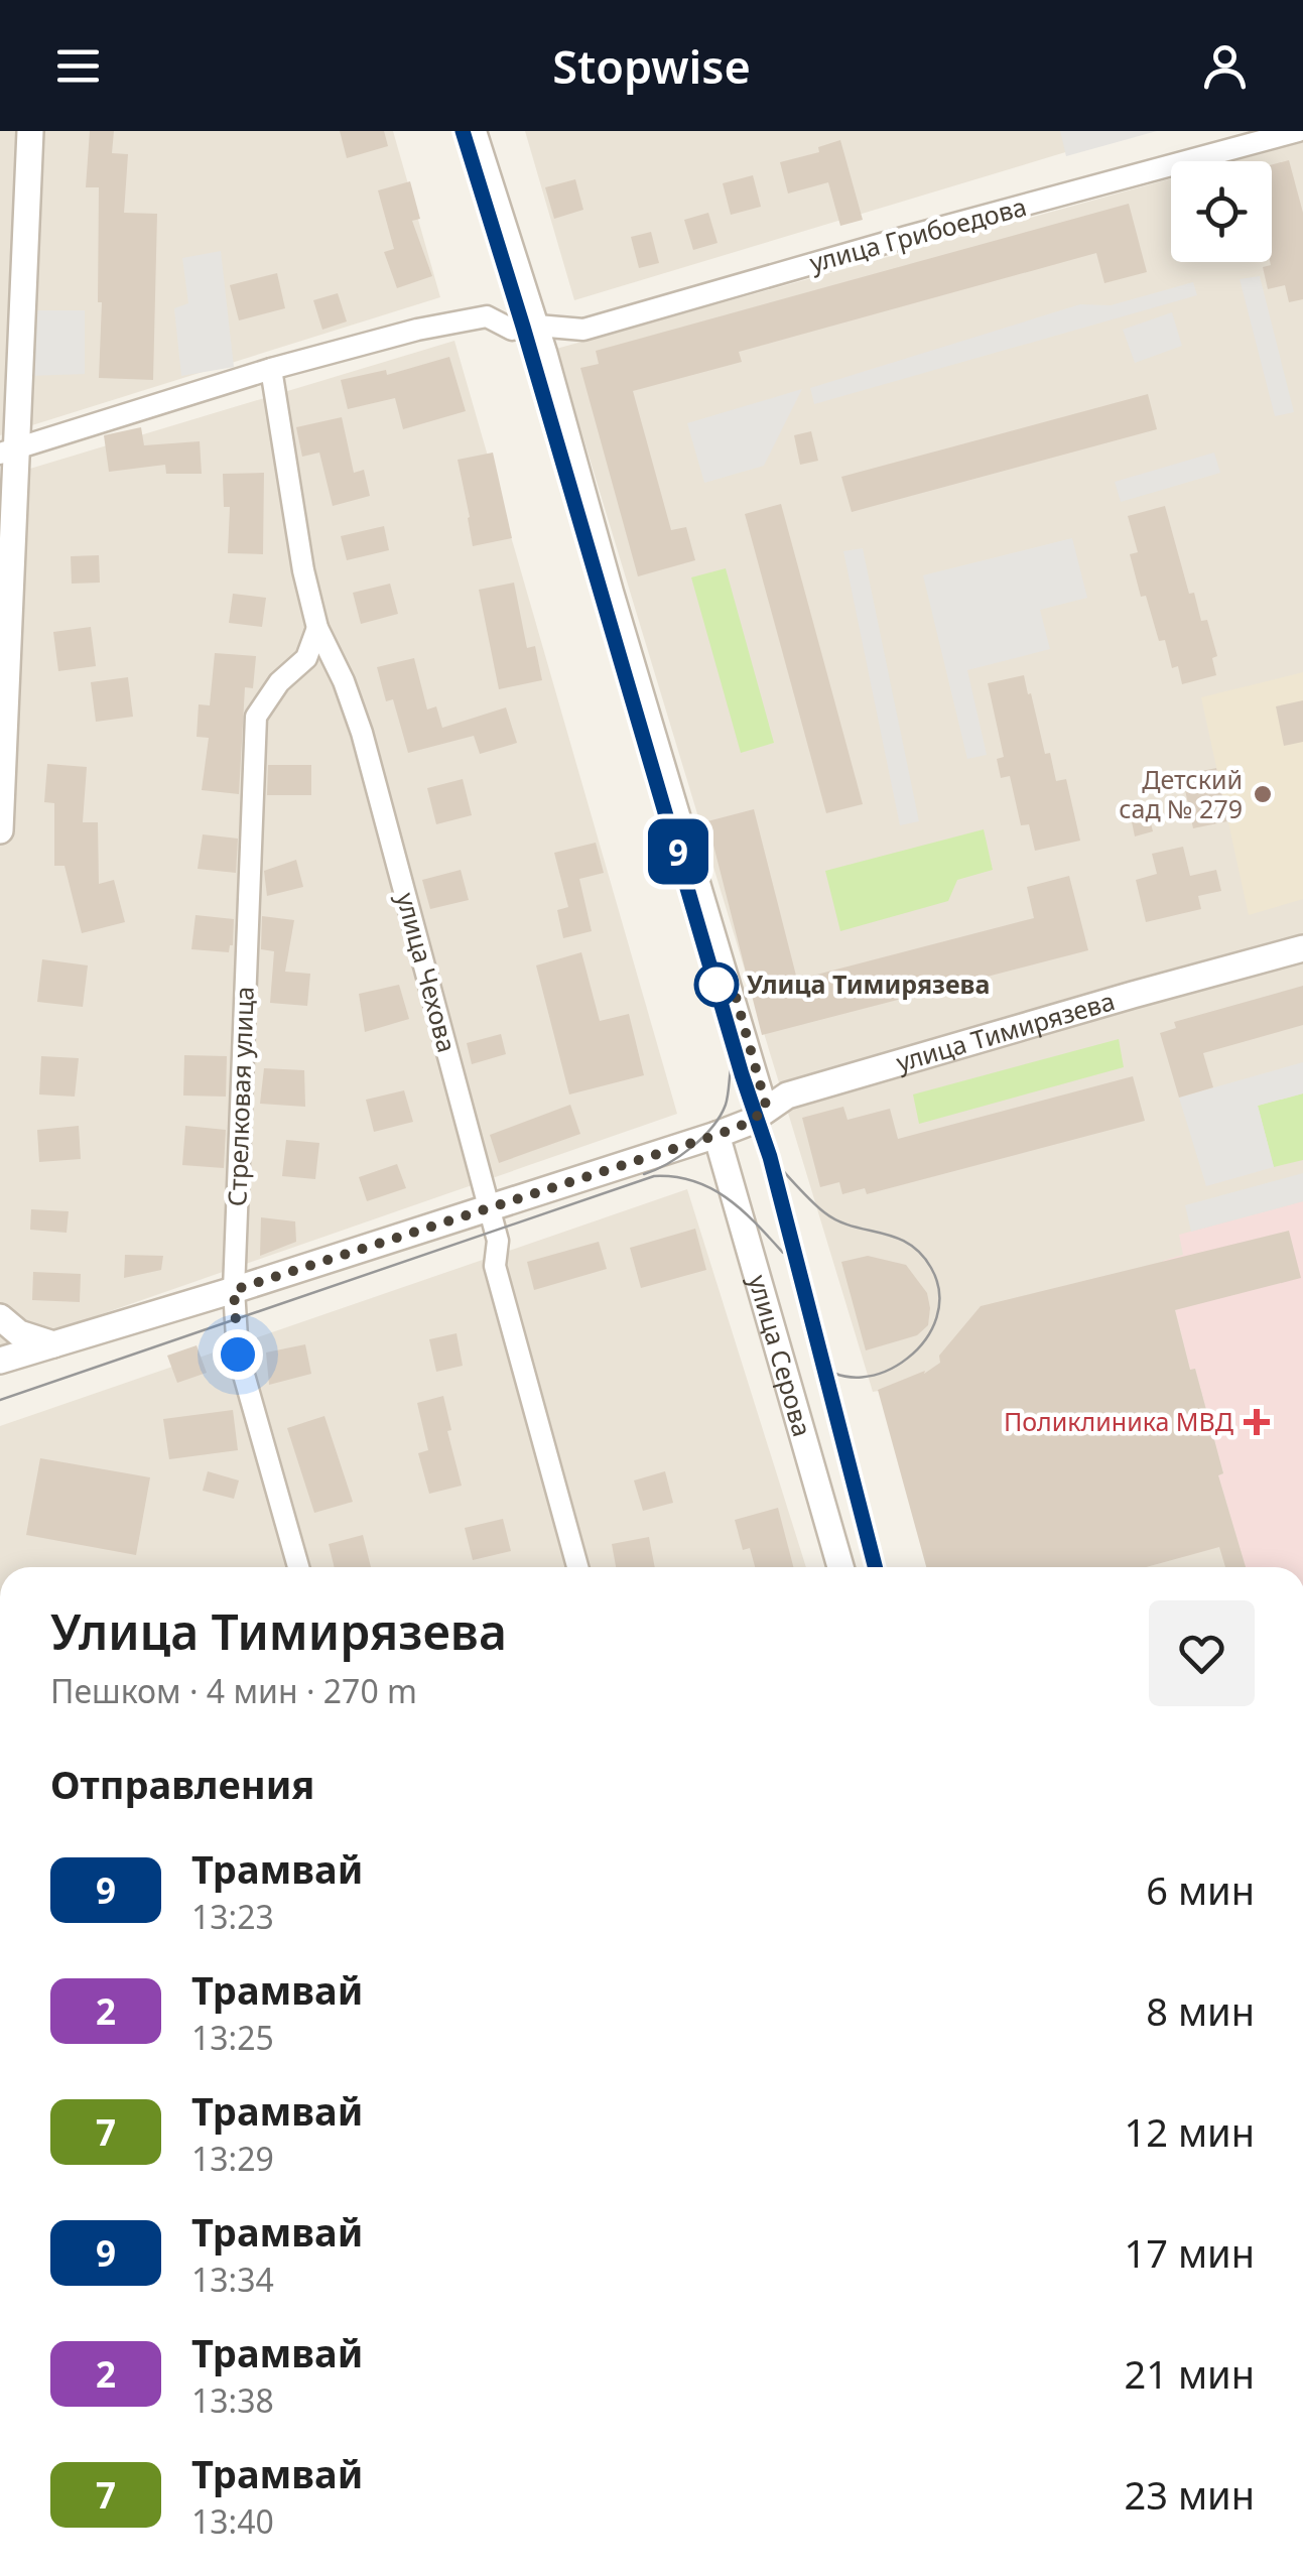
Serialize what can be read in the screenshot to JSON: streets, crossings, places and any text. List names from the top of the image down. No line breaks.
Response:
{"streets":{"street":["улица Грибоедова","улица Чехова","улица Тимирязева","Стрелковая улица","улица Серова"]},"crossings":[["улица Грибоедова","улица Чехова"],["улица Чехова","улица Тимирязева"],["улица Чехова","Стрелковая улица"],["улица Тимирязева","Стрелковая улица"],["улица Тимирязева","улица Серова"]],"places":{"other":["Детский сад № 279","Улица Тимирязева"],"health":["Поликлиника МВД"]},"lines":["tram line 9"],"page":{"header":"Stopwise","on_map":"9","heading":[["Улица Тимирязева","Пешком · 4 мин · 270 m"],"Отправления"],"list":[{"mark":"9","name":"Трамвай","note":"13:23","value":"6 мин"},{"mark":"2","name":"Трамвай","note":"13:25","value":"8 мин"},{"mark":"7","name":"Трамвай","note":"13:29","value":"12 мин"},{"mark":"9","name":"Трамвай","note":"13:34","value":"17 мин"},{"mark":"2","name":"Трамвай","note":"13:38","value":"21 мин"},{"mark":"7","name":"Трамвай","note":"13:40","value":"23 мин"}]}}
